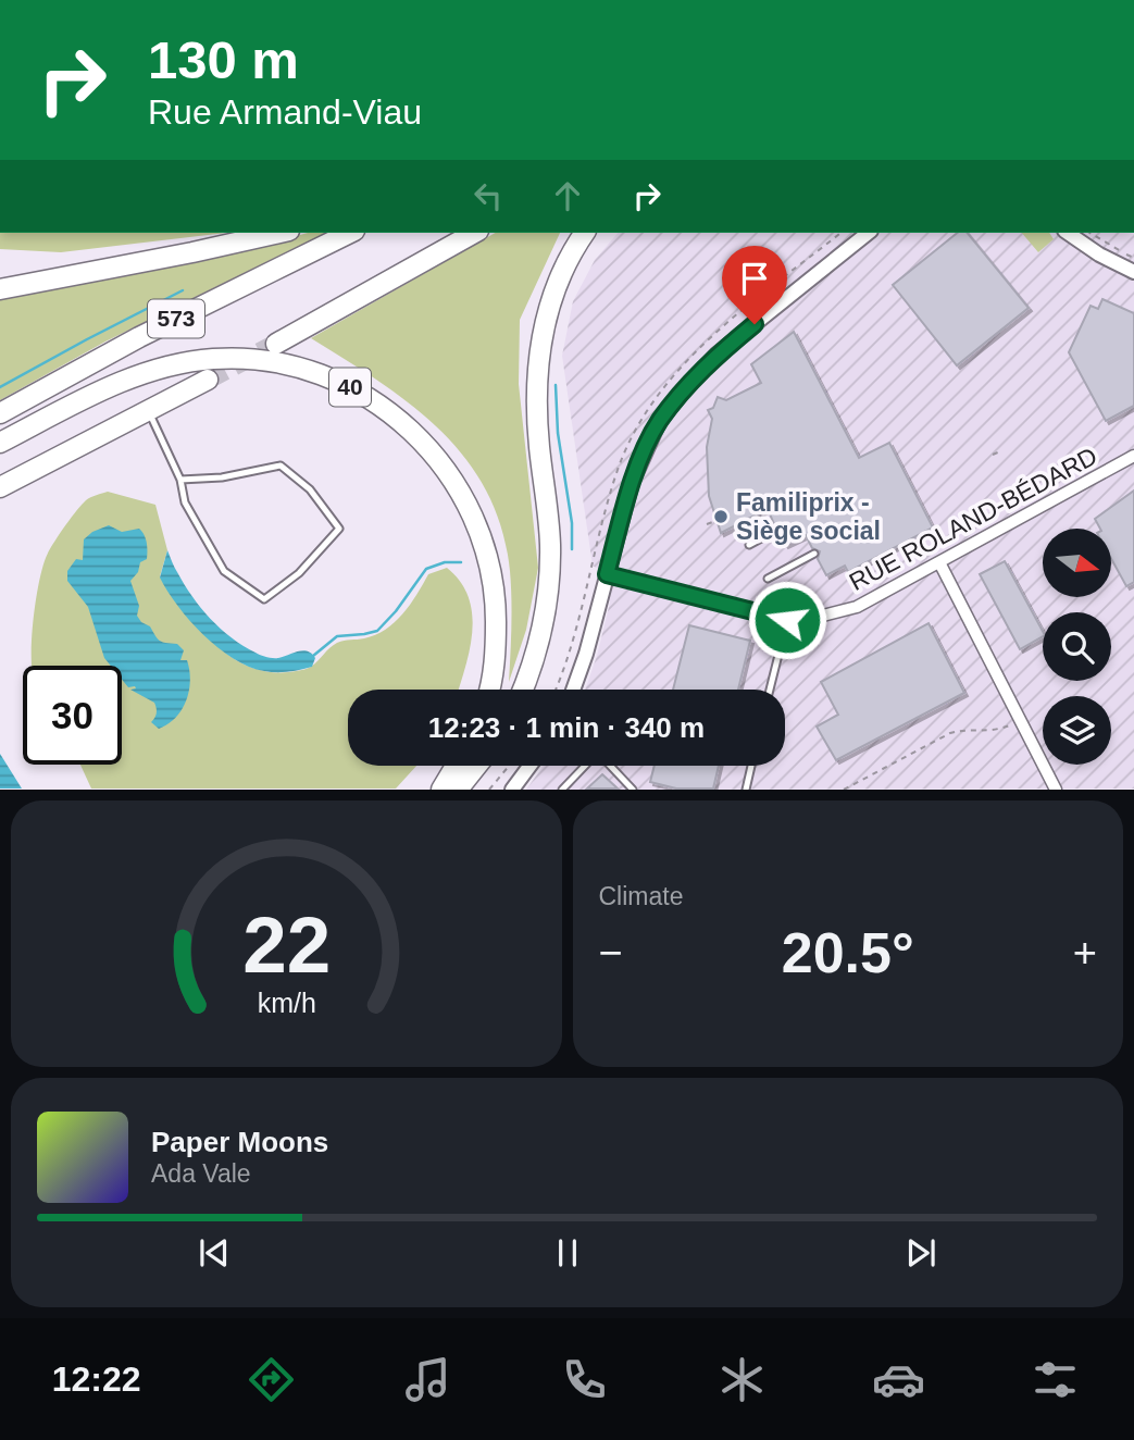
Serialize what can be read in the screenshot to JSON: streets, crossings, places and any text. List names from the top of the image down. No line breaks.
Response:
{"streets":{"highway":["573","40"],"street":["RUE ROLAND-BÉDARD"]},"places":["Familiprix - Siège social"],"north":"right","page":{"turn":["130 m","Rue Armand-Viau"],"limit":"30","trip":"12:23 · 1 min · 340 m","tile":"Climate","heat":["−","20.5°","+"],"song":["Paper Moons","Ada Vale"],"tabs":"12:22","gauge":["22","km/h"]}}
